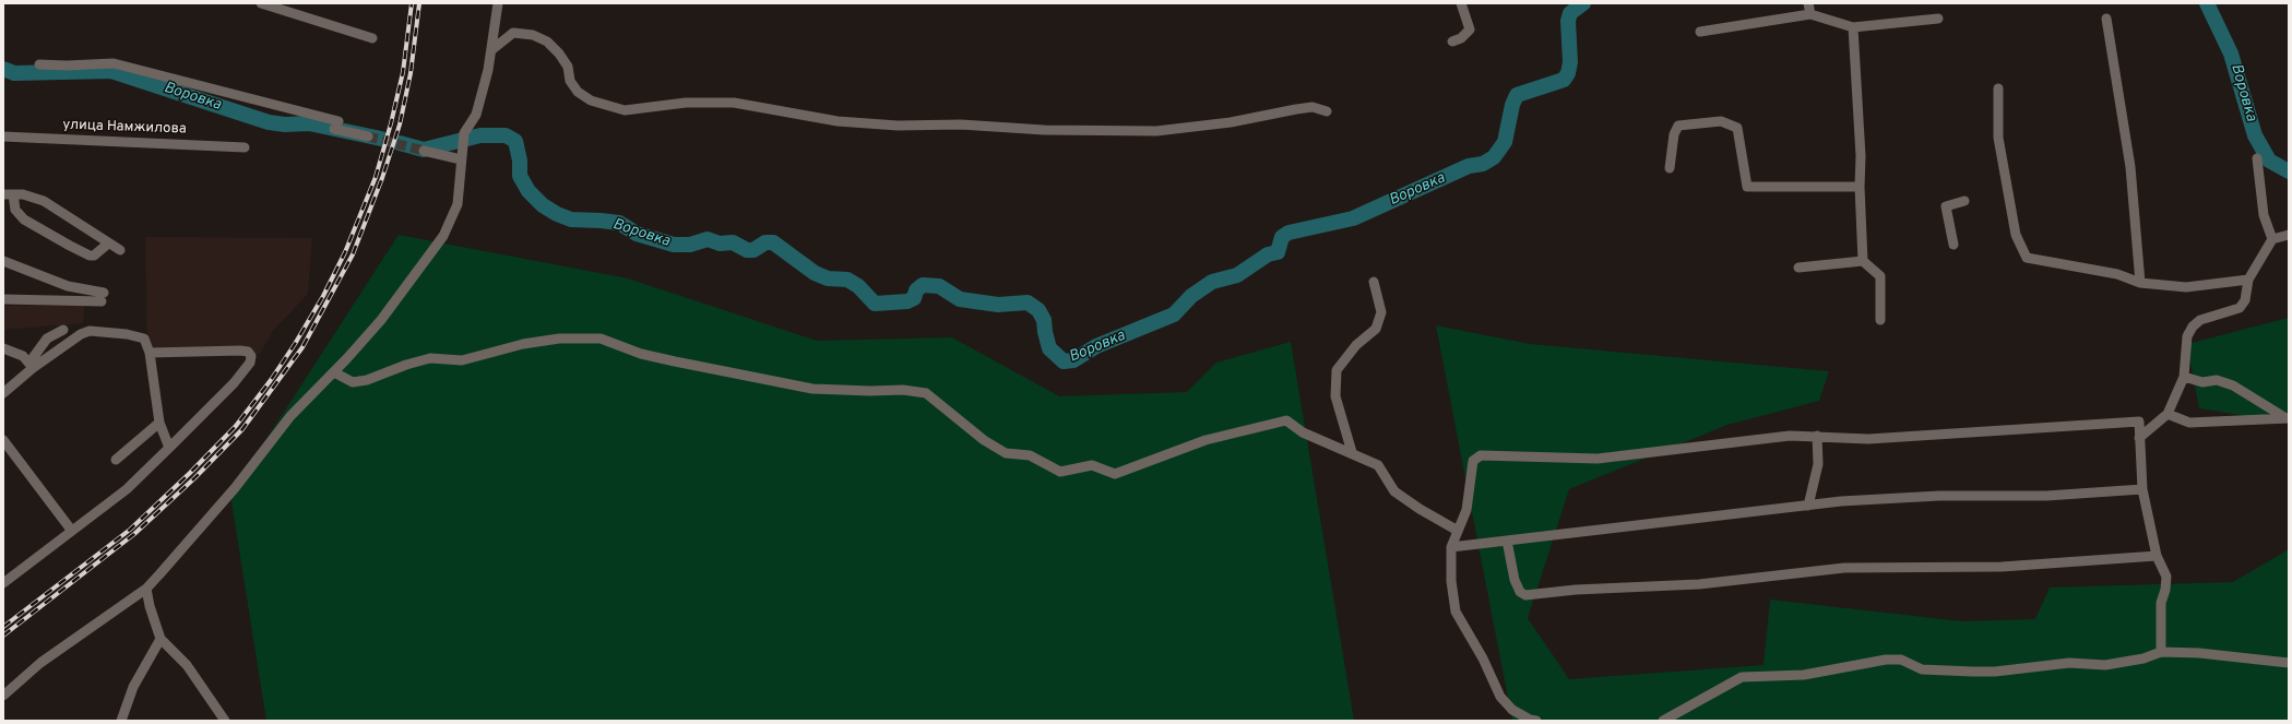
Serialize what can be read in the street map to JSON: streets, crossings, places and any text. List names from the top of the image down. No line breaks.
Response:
{"streets":{"street":["улица Намжилова"]},"water":["Воровка"]}
